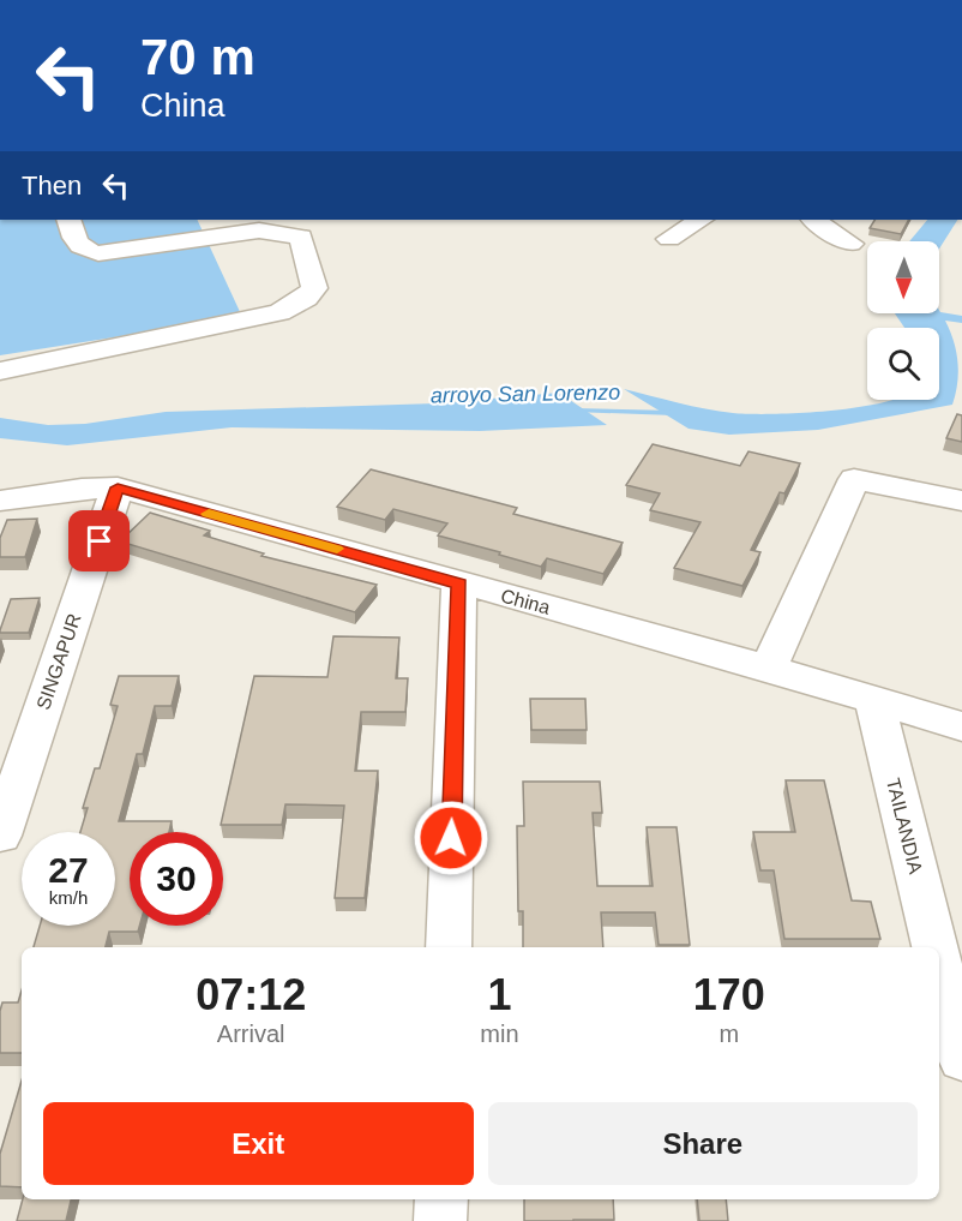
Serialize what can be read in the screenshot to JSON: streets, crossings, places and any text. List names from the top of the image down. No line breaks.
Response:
{"streets":{"street":["China","SINGAPUR","TAILANDIA"]},"crossings":[["China","SINGAPUR"],["China","TAILANDIA"]],"water":["arroyo San Lorenzo"],"north":"bottom","page":{"turn":["70 m","China"],"then":"Then","speed":"27 km/h","limit":"30","eta":["07:12","Arrival","1","min","170","m"],"buttons":["Exit","Share"]}}
